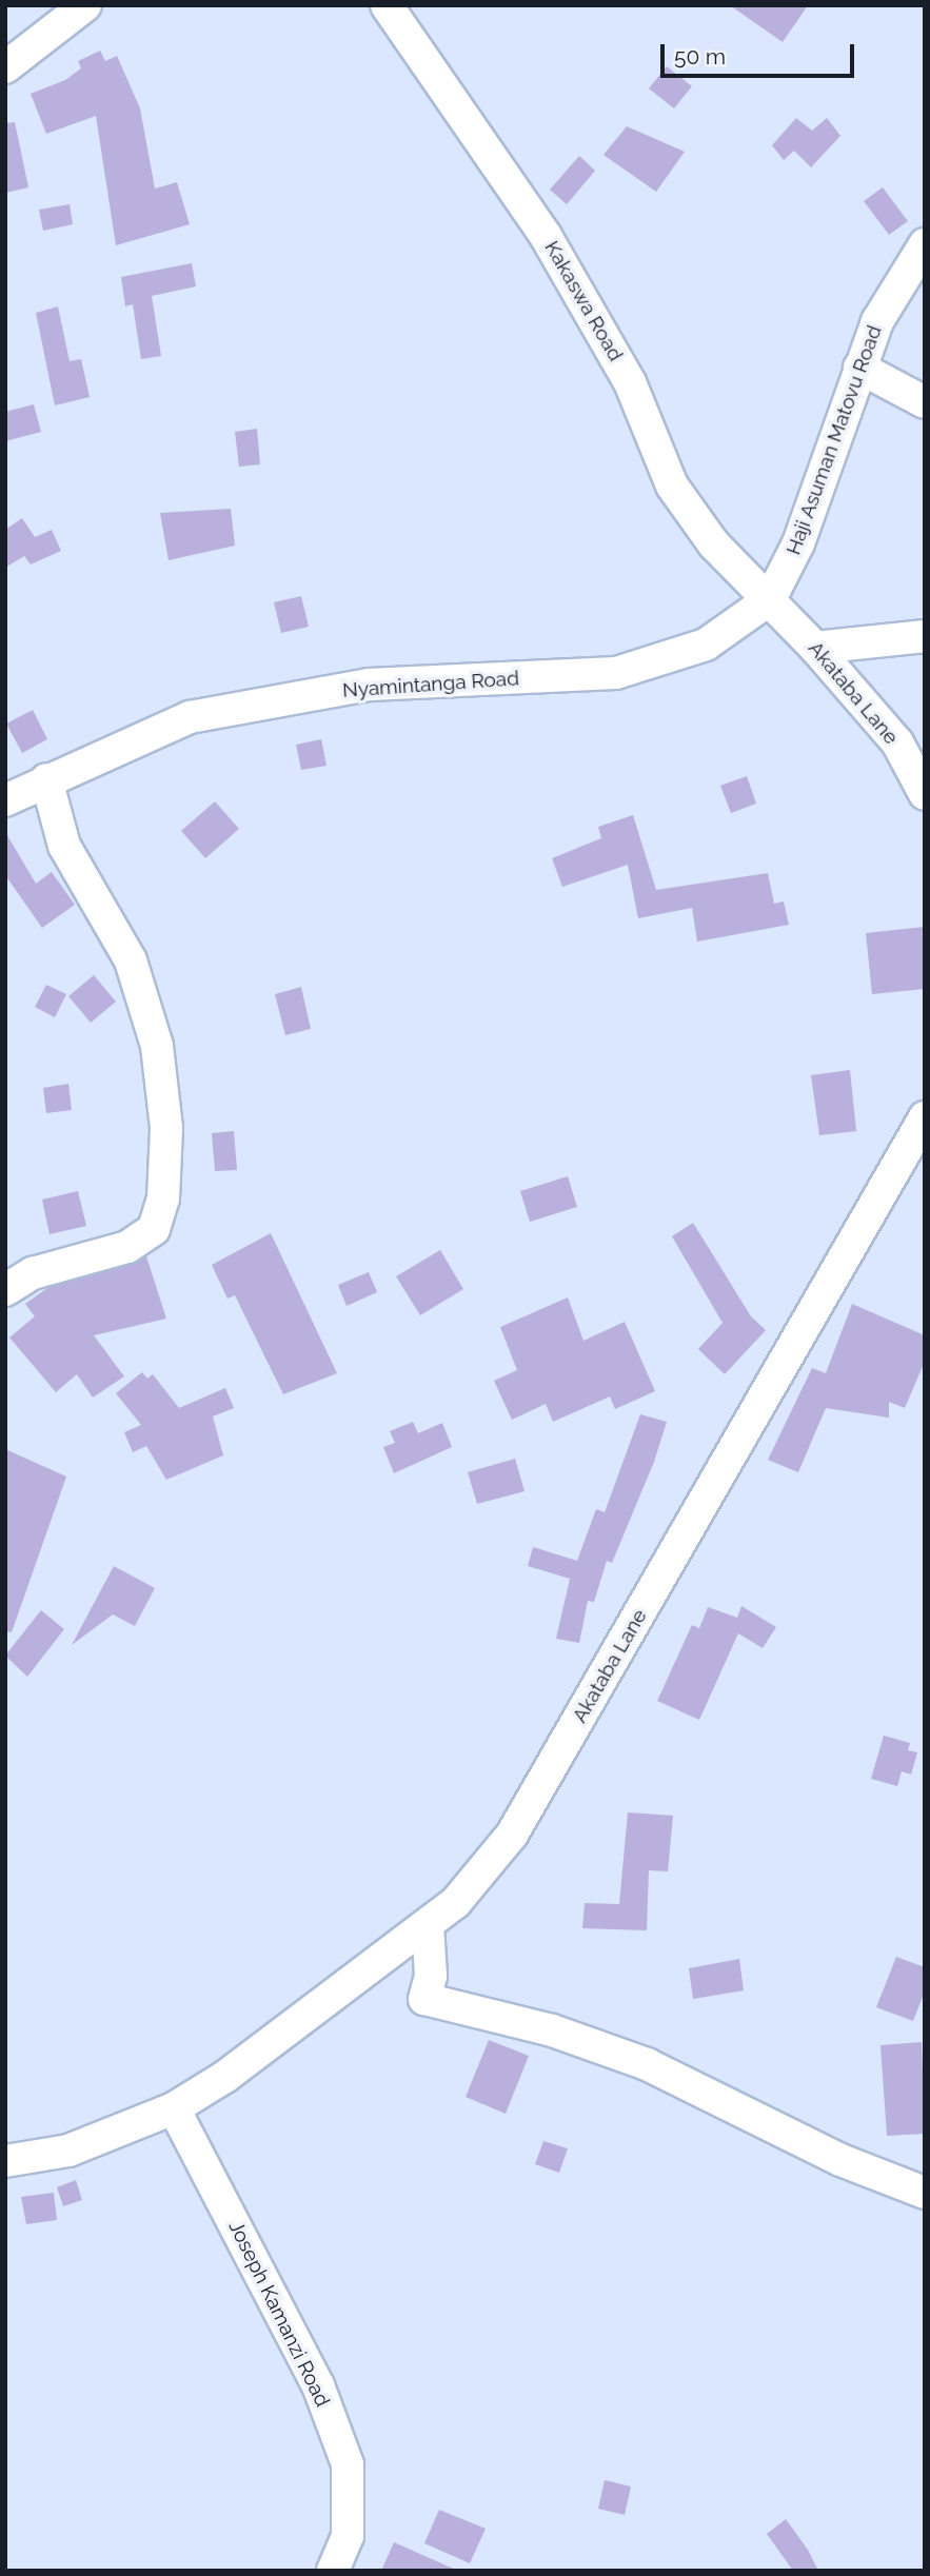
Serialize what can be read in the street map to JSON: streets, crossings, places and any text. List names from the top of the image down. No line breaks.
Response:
{"streets":{"street":["Kakaswa Road","Haji Asuman Matovu Road","Nyamintanga Road","Akataba Lane","Joseph Kamanzi Road"]},"crossings":[["Kakaswa Road","Haji Asuman Matovu Road"],["Kakaswa Road","Nyamintanga Road"],["Kakaswa Road","Akataba Lane"],["Haji Asuman Matovu Road","Nyamintanga Road"],["Haji Asuman Matovu Road","Akataba Lane"],["Nyamintanga Road","Akataba Lane"],["Akataba Lane","Joseph Kamanzi Road"]],"scale_bar":"50 m"}
